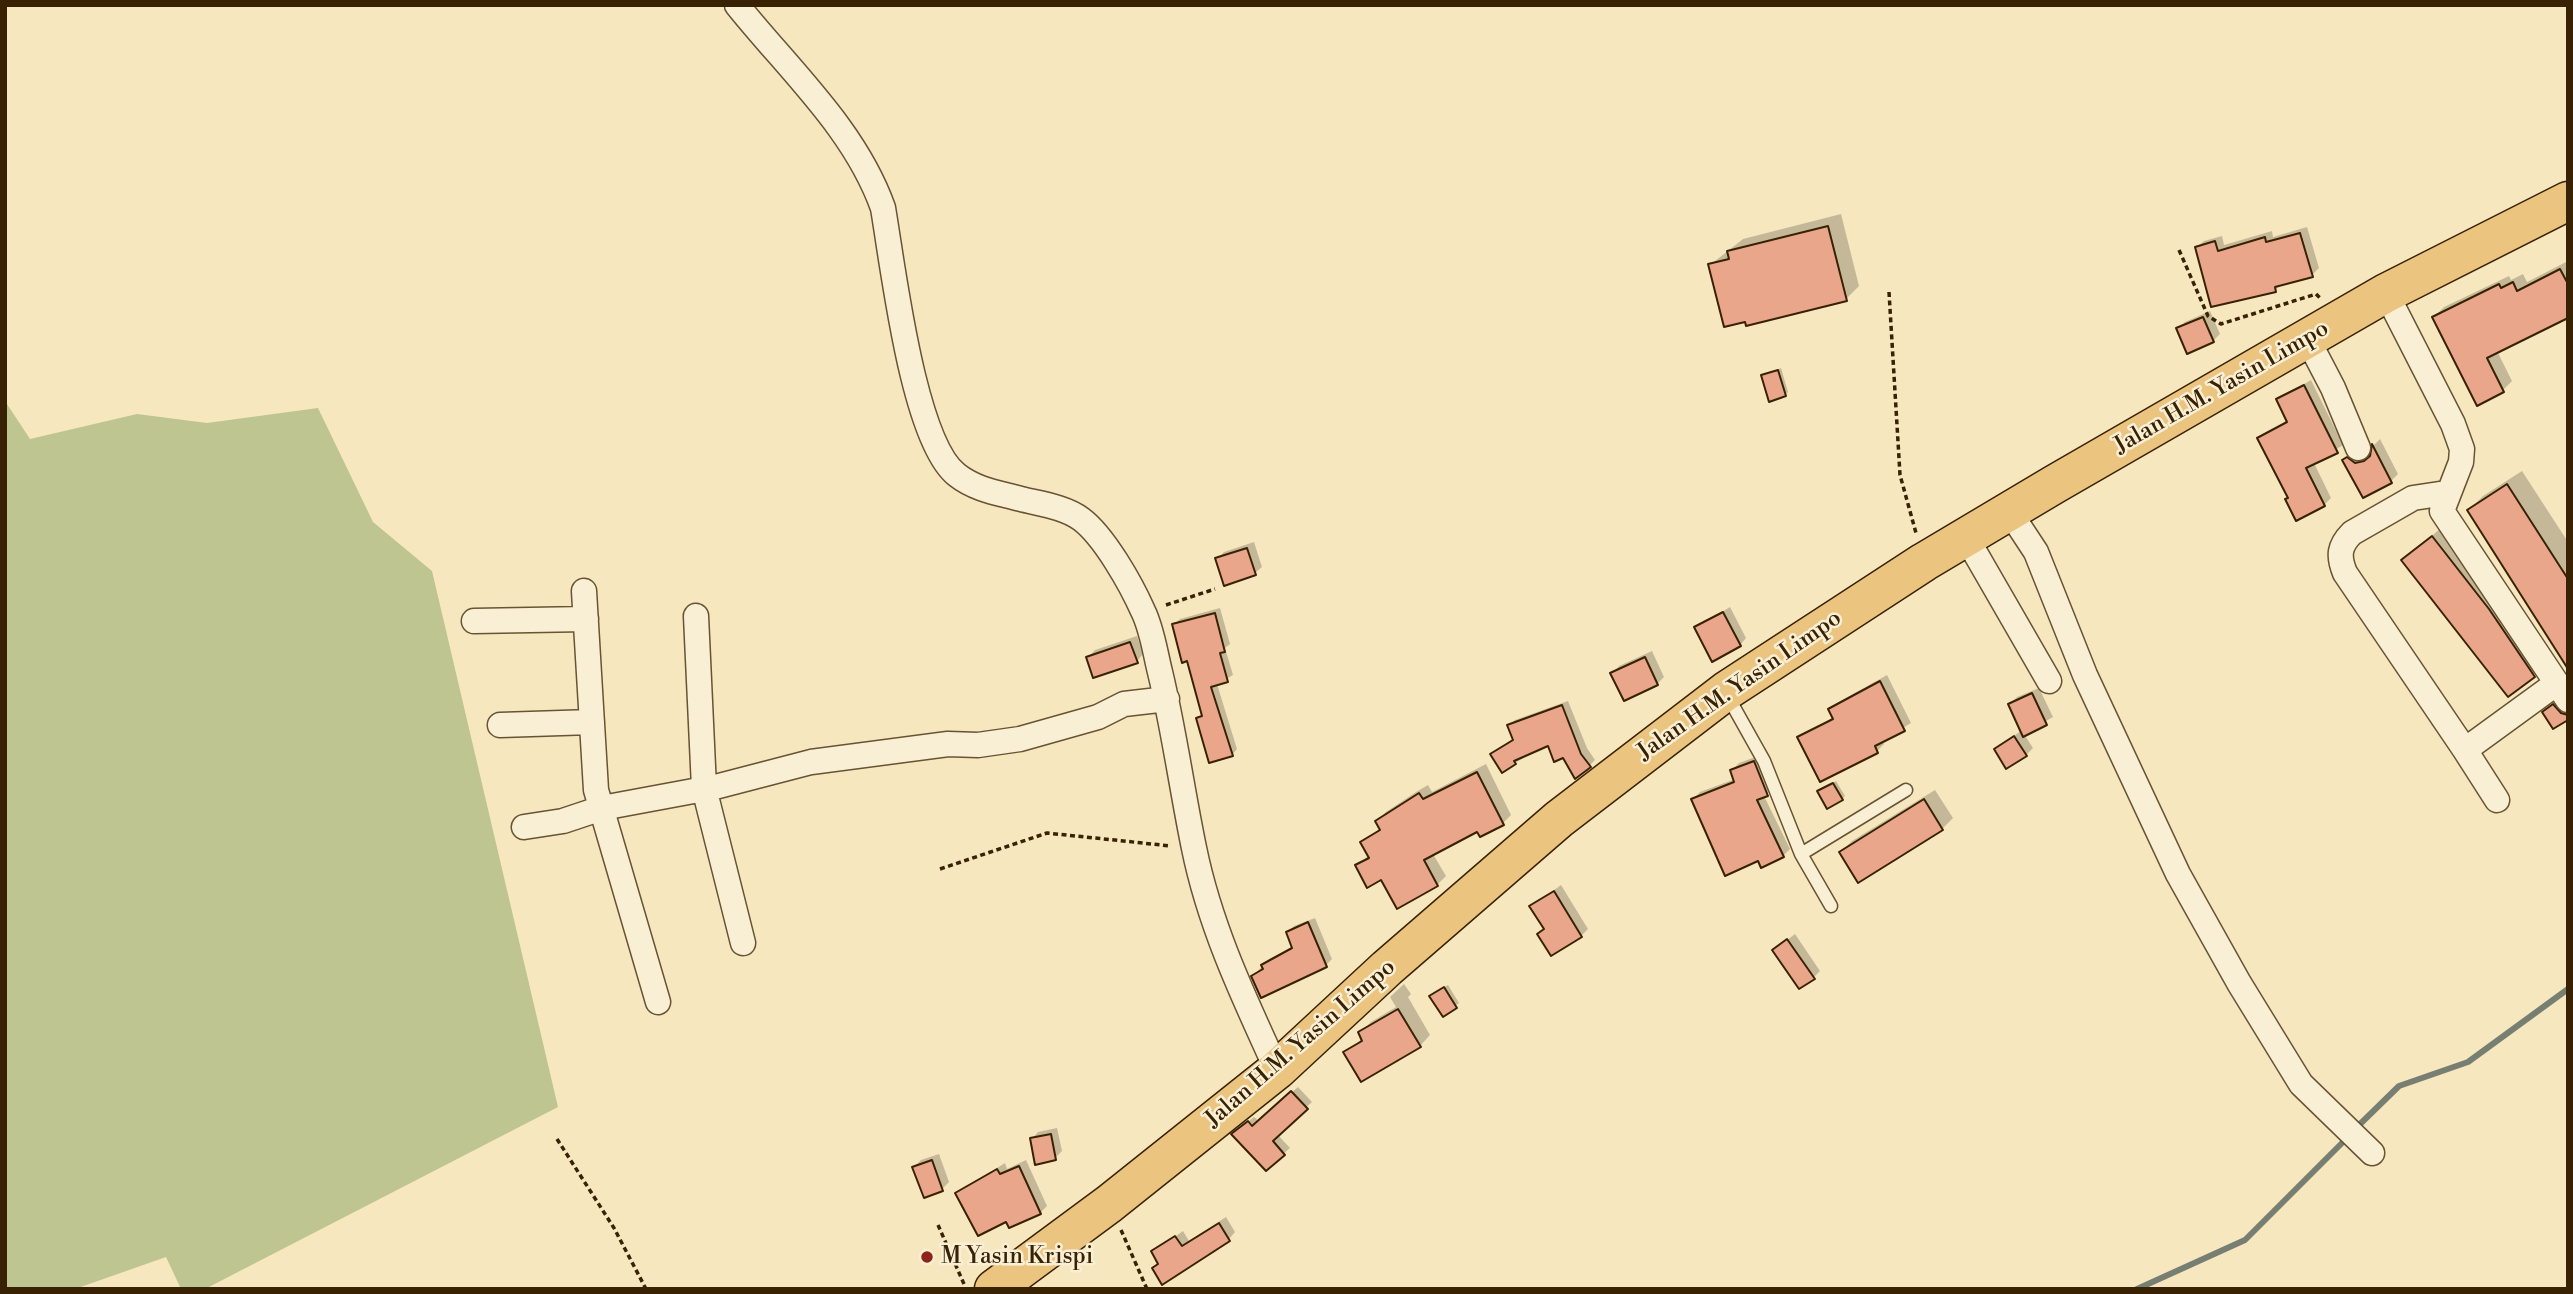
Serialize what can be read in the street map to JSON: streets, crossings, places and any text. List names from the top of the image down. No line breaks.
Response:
{"streets":{"main road":["Jalan H.M. Yasin Limpo"]},"places":["M Yasin Krispi"]}
